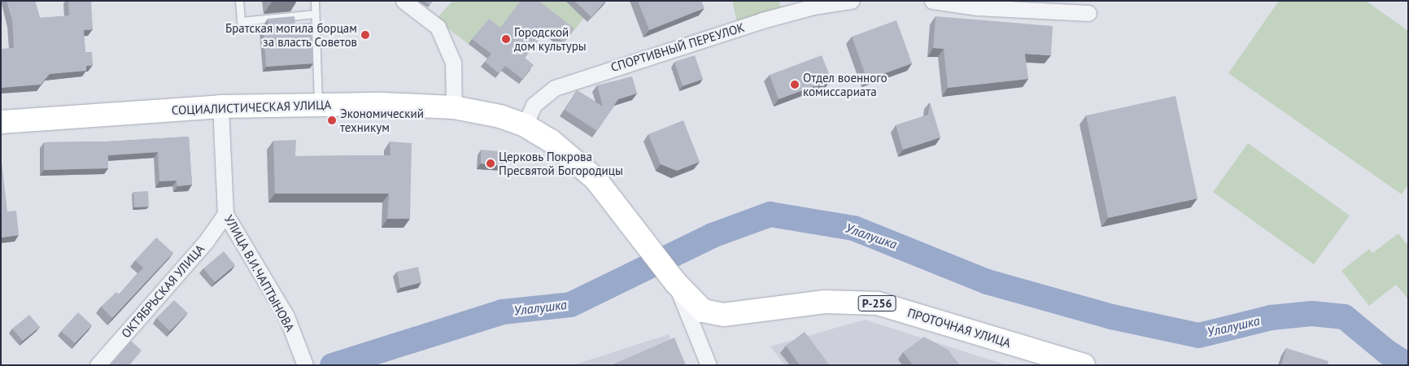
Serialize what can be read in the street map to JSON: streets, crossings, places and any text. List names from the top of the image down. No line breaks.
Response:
{"streets":{"main road":["СОЦИАЛИСТИЧЕСКАЯ УЛИЦА","Р-256","ПРОТОЧНАЯ УЛИЦА"],"street":["СПОРТИВНЫЙ ПЕРЕУЛОК","УЛИЦА В.И.ЧАПТЫНОВА","ОКТЯБРЬСКАЯ УЛИЦА"]},"crossings":[["СПОРТИВНЫЙ ПЕРЕУЛОК","СОЦИАЛИСТИЧЕСКАЯ УЛИЦА"],["СОЦИАЛИСТИЧЕСКАЯ УЛИЦА","УЛИЦА В.И.ЧАПТЫНОВА"],["СОЦИАЛИСТИЧЕСКАЯ УЛИЦА","ПРОТОЧНАЯ УЛИЦА"],["УЛИЦА В.И.ЧАПТЫНОВА","ОКТЯБРЬСКАЯ УЛИЦА"]],"water":["Улалушка"],"places":["Братская могила борцам за власть Советов","Городской дом культуры","Отдел военного комиссариата","Экономический техникум","Церковь Покрова Пресвятой Богородицы"]}
